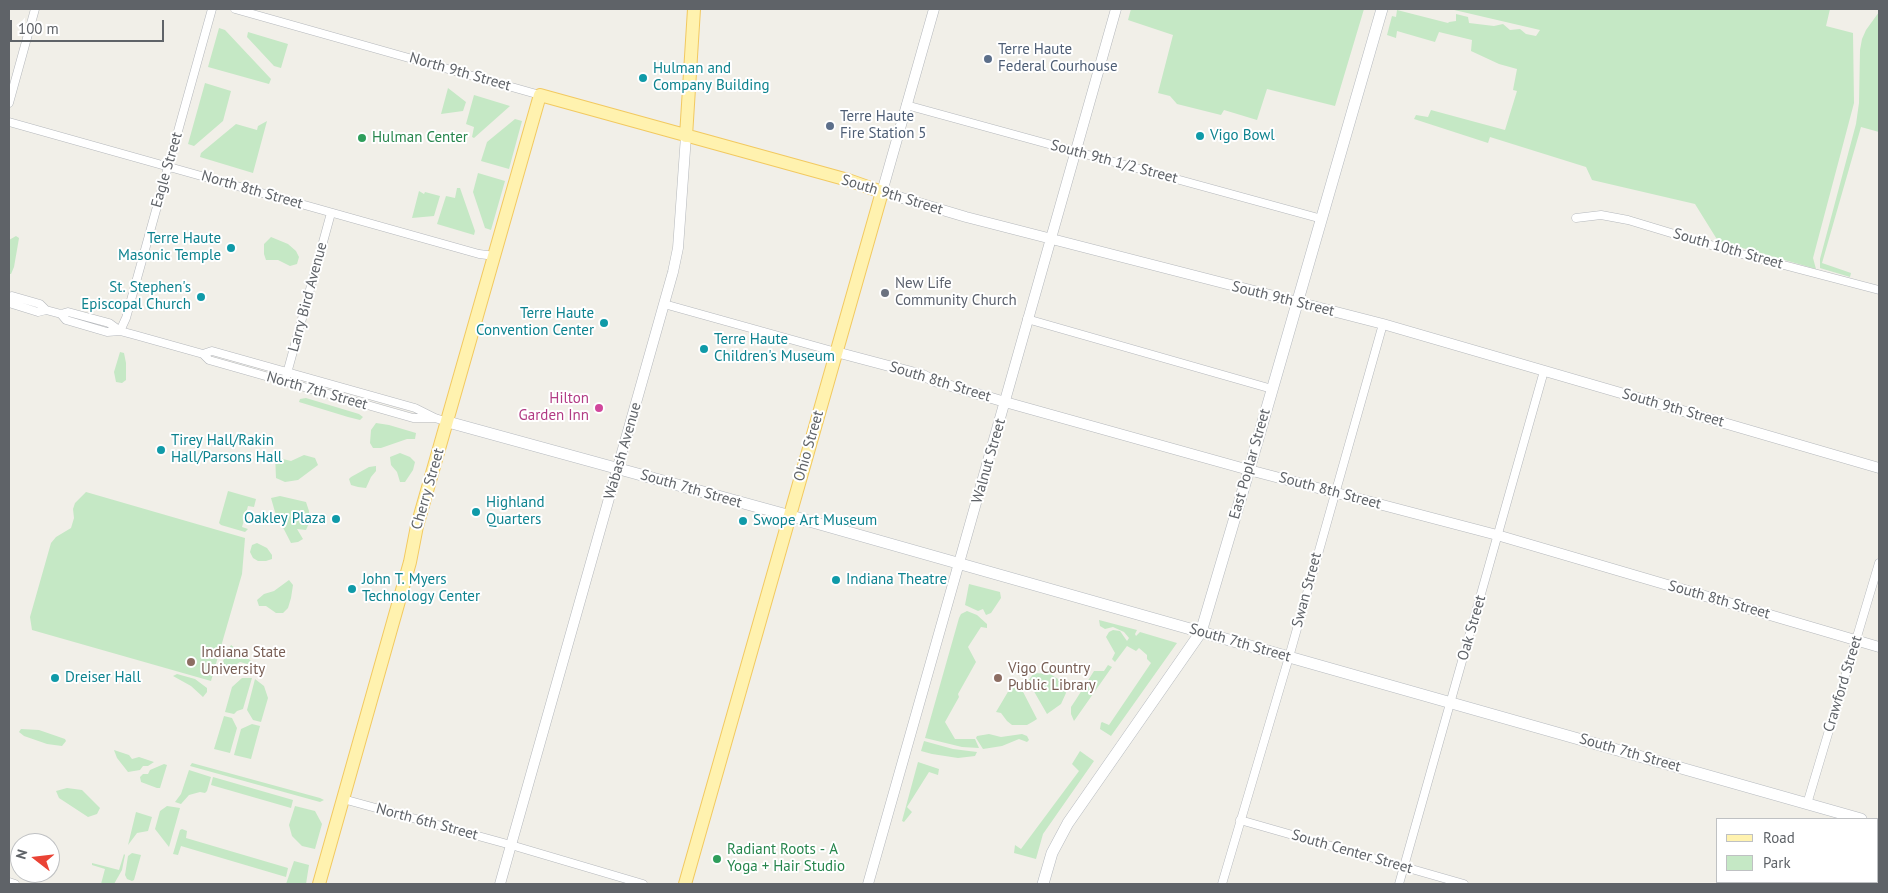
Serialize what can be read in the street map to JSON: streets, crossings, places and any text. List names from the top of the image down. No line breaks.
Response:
{"streets":{"main road":["North 9th Street","South 9th Street","North 7th Street","Ohio Street","Wabash Avenue","East Poplar Street","Cherry Street","South 7th Street"],"street":["South 9th 1/2 Street","Eagle Street","North 8th Street","South 10th Street","Larry Bird Avenue","South 8th Street","Walnut Street","Swan Street","Oak Street","Crawford Street","North 6th Street","South Center Street"]},"crossings":[["North 9th Street","South 9th Street"],["North 9th Street","Wabash Avenue"],["North 9th Street","Cherry Street"],["South 9th 1/2 Street","Ohio Street"],["South 9th 1/2 Street","Walnut Street"],["South 9th 1/2 Street","East Poplar Street"],["Eagle Street","North 8th Street"],["Eagle Street","North 7th Street"],["North 8th Street","Larry Bird Avenue"],["North 8th Street","Cherry Street"],["South 9th Street","Ohio Street"],["South 9th Street","Wabash Avenue"],["South 9th Street","Walnut Street"],["South 9th Street","East Poplar Street"],["South 9th Street","Swan Street"],["South 9th Street","Oak Street"],["Larry Bird Avenue","North 7th Street"],["South 8th Street","Ohio Street"],["South 8th Street","Wabash Avenue"],["South 8th Street","Walnut Street"],["South 8th Street","East Poplar Street"],["South 8th Street","Swan Street"],["South 8th Street","Oak Street"],["South 8th Street","Crawford Street"],["North 7th Street","Wabash Avenue"],["North 7th Street","Cherry Street"],["North 7th Street","South 7th Street"],["Ohio Street","South 7th Street"],["Wabash Avenue","South 7th Street"],["Wabash Avenue","North 6th Street"],["Walnut Street","South 7th Street"],["East Poplar Street","South 7th Street"],["Cherry Street","North 6th Street"],["South 7th Street","Swan Street"],["South 7th Street","Oak Street"],["South 7th Street","Crawford Street"],["Swan Street","South Center Street"],["Oak Street","South Center Street"]],"places":["Terre Haute Federal Courhouse","Hulman and Company Building","Terre Haute Fire Station 5","Vigo Bowl","Hulman Center","Terre Haute Masonic Temple","New Life Community Church","St. Stephen's Episcopal Church","Terre Haute Convention Center","Terre Haute Children's Museum","Hilton Garden Inn","Tirey Hall/Rakin Hall/Parsons Hall","Highland Quarters","Oakley Plaza","Swope Art Museum","Indiana Theatre","John T. Myers Technology Center","Indiana State University","Dreiser Hall","Vigo Country Public Library","Radiant Roots - A Yoga + Hair Studio"],"legend":["Road","Park"],"scale_bar":"100 m","north":"left"}
